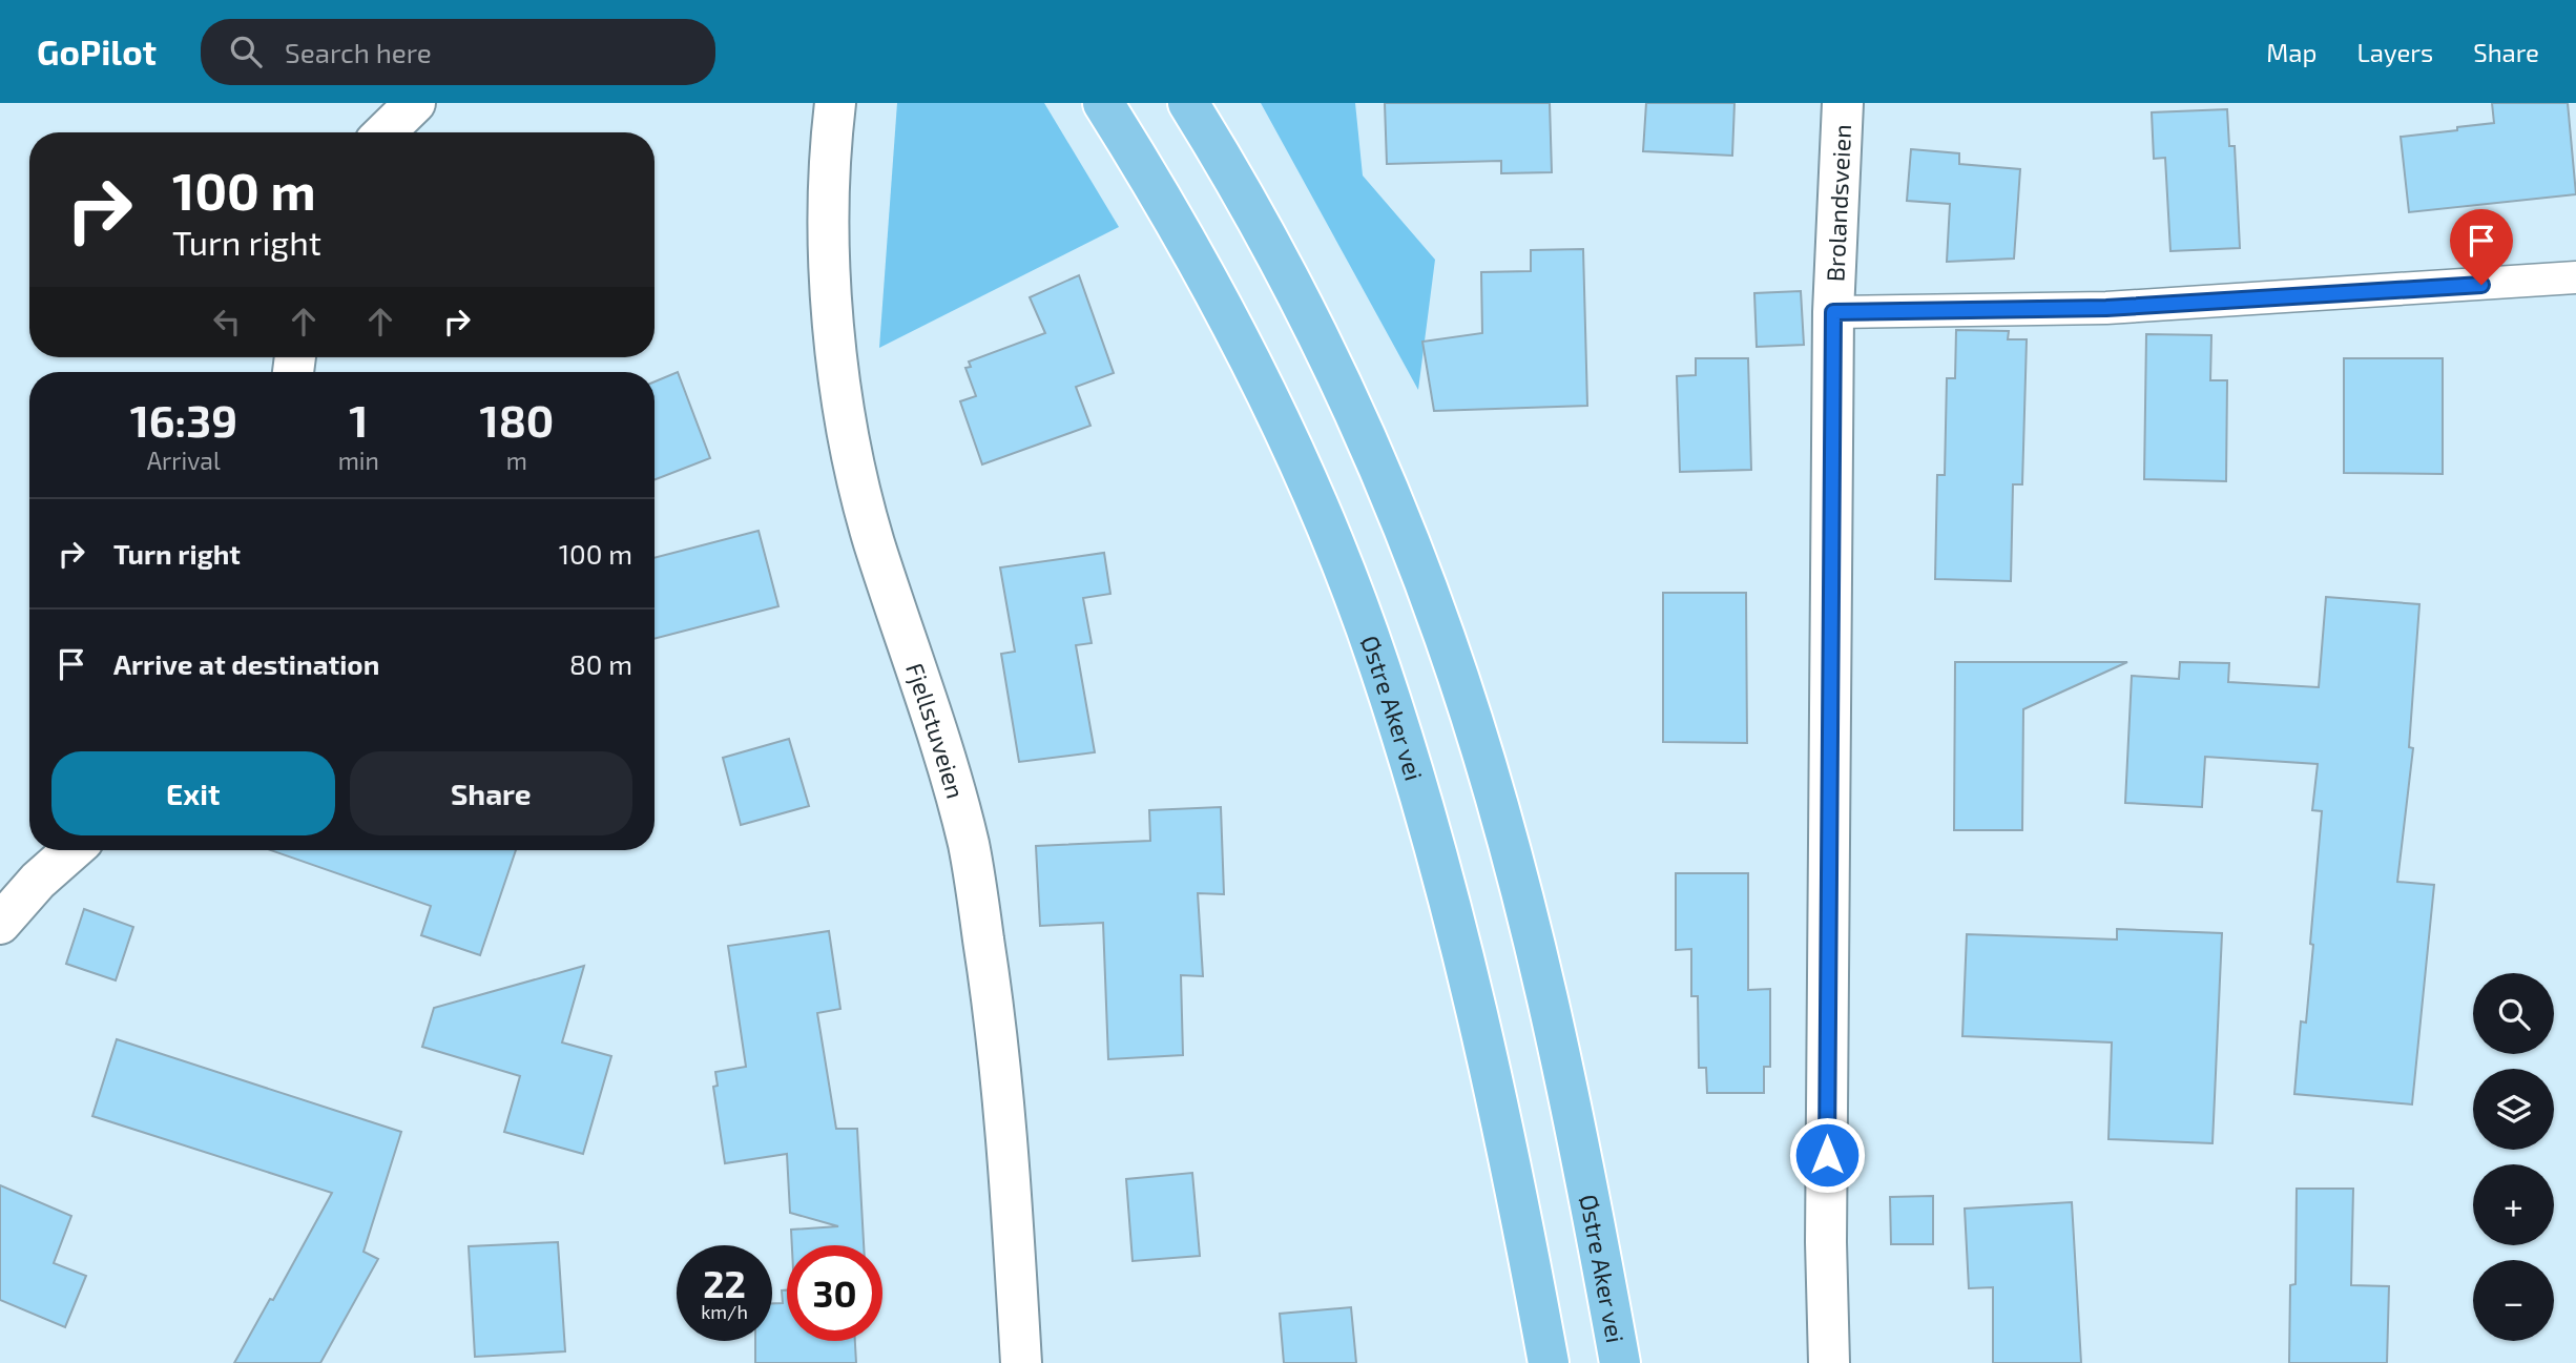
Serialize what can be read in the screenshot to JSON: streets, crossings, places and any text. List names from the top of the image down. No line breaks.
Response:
{"streets":{"highway":["Østre Aker vei"],"street":["Brolandsveien","Fjellstuveien"]},"page":{"header":"GoPilot","search":"Search here","nav":["Map","Layers","Share"],"turn":["100 m","Turn right"],"eta":["16:39","Arrival","1","min","180","m"],"list":[{"name":"Turn right","value":"100 m"},{"name":"Arrive at destination","value":"80 m"}],"buttons":["Exit","Share"],"map_buttons":["+","−"],"speed":"22 km/h","limit":"30"}}
